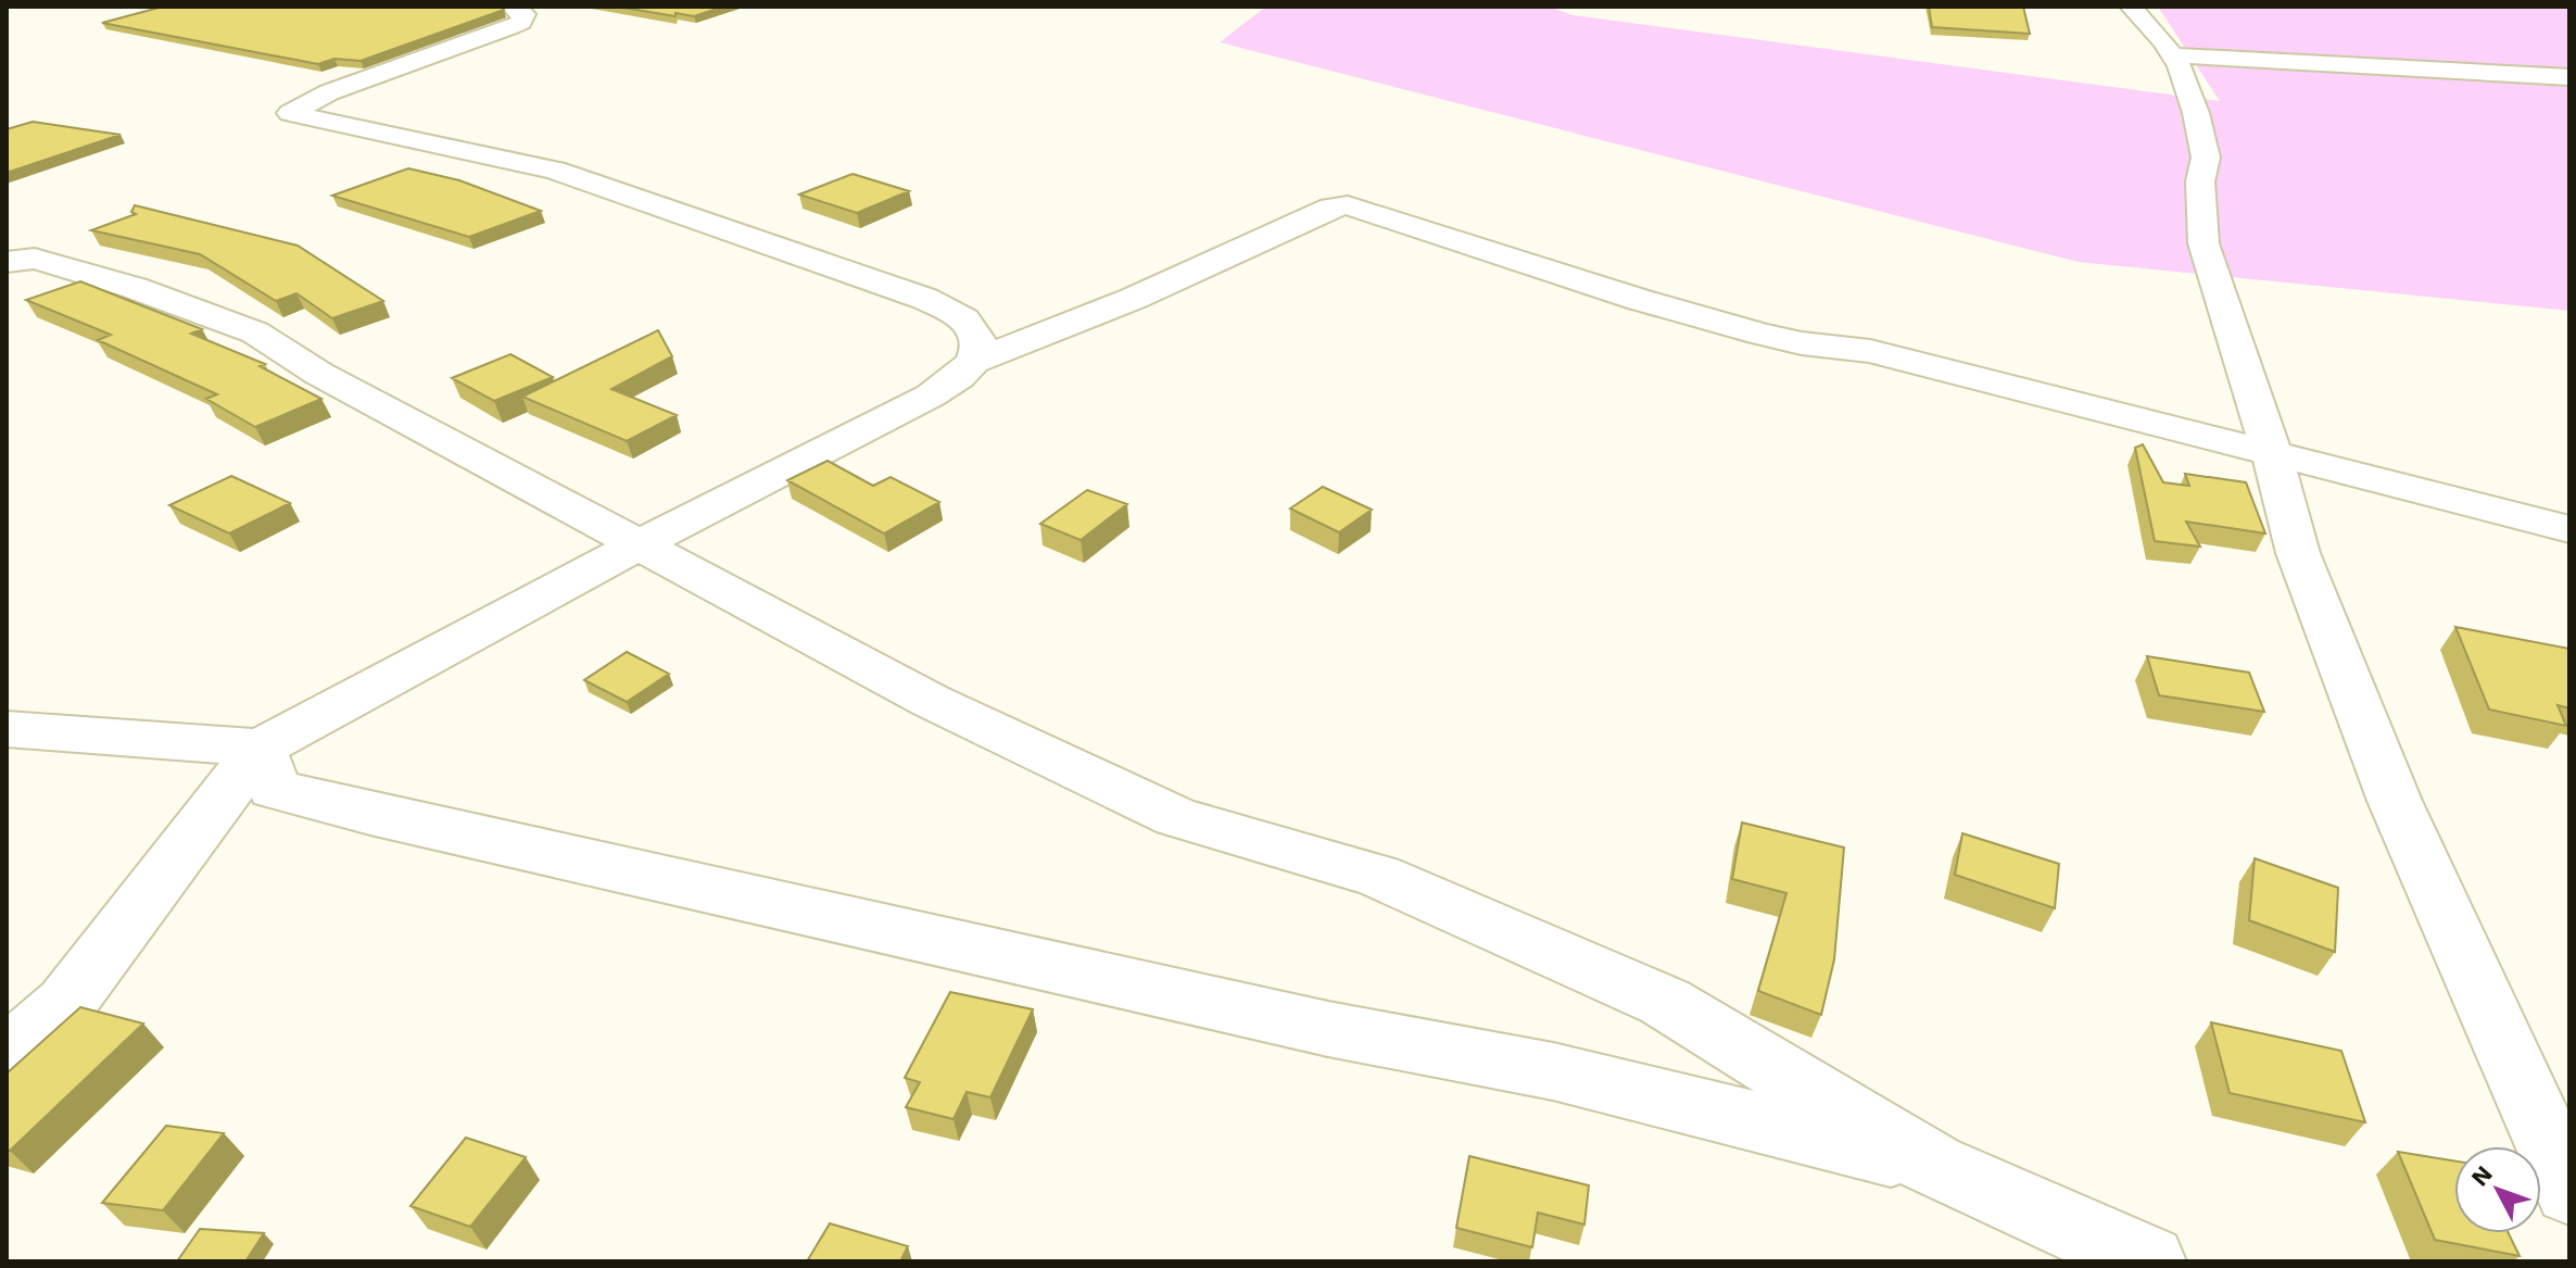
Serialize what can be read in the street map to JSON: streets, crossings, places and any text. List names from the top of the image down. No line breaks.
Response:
{"north":"top left"}
